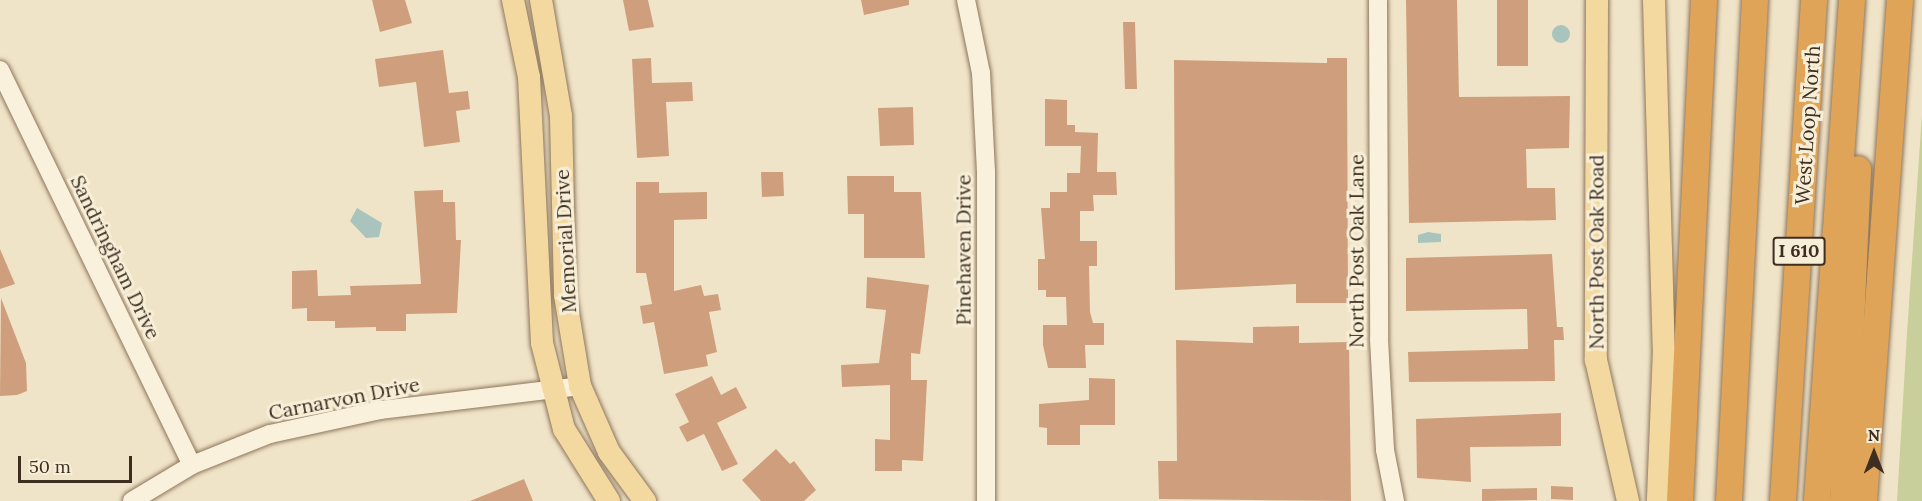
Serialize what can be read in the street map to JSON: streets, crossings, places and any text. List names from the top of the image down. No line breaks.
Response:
{"streets":{"highway":["West Loop North","I 610"],"main road":["Memorial Drive","North Post Oak Road"],"street":["Pinehaven Drive","North Post Oak Lane","Sandringham Drive","Carnarvon Drive"]},"crossings":[["Memorial Drive","Carnarvon Drive"],["Sandringham Drive","Carnarvon Drive"]],"scale_bar":"50 m","north":"top"}
